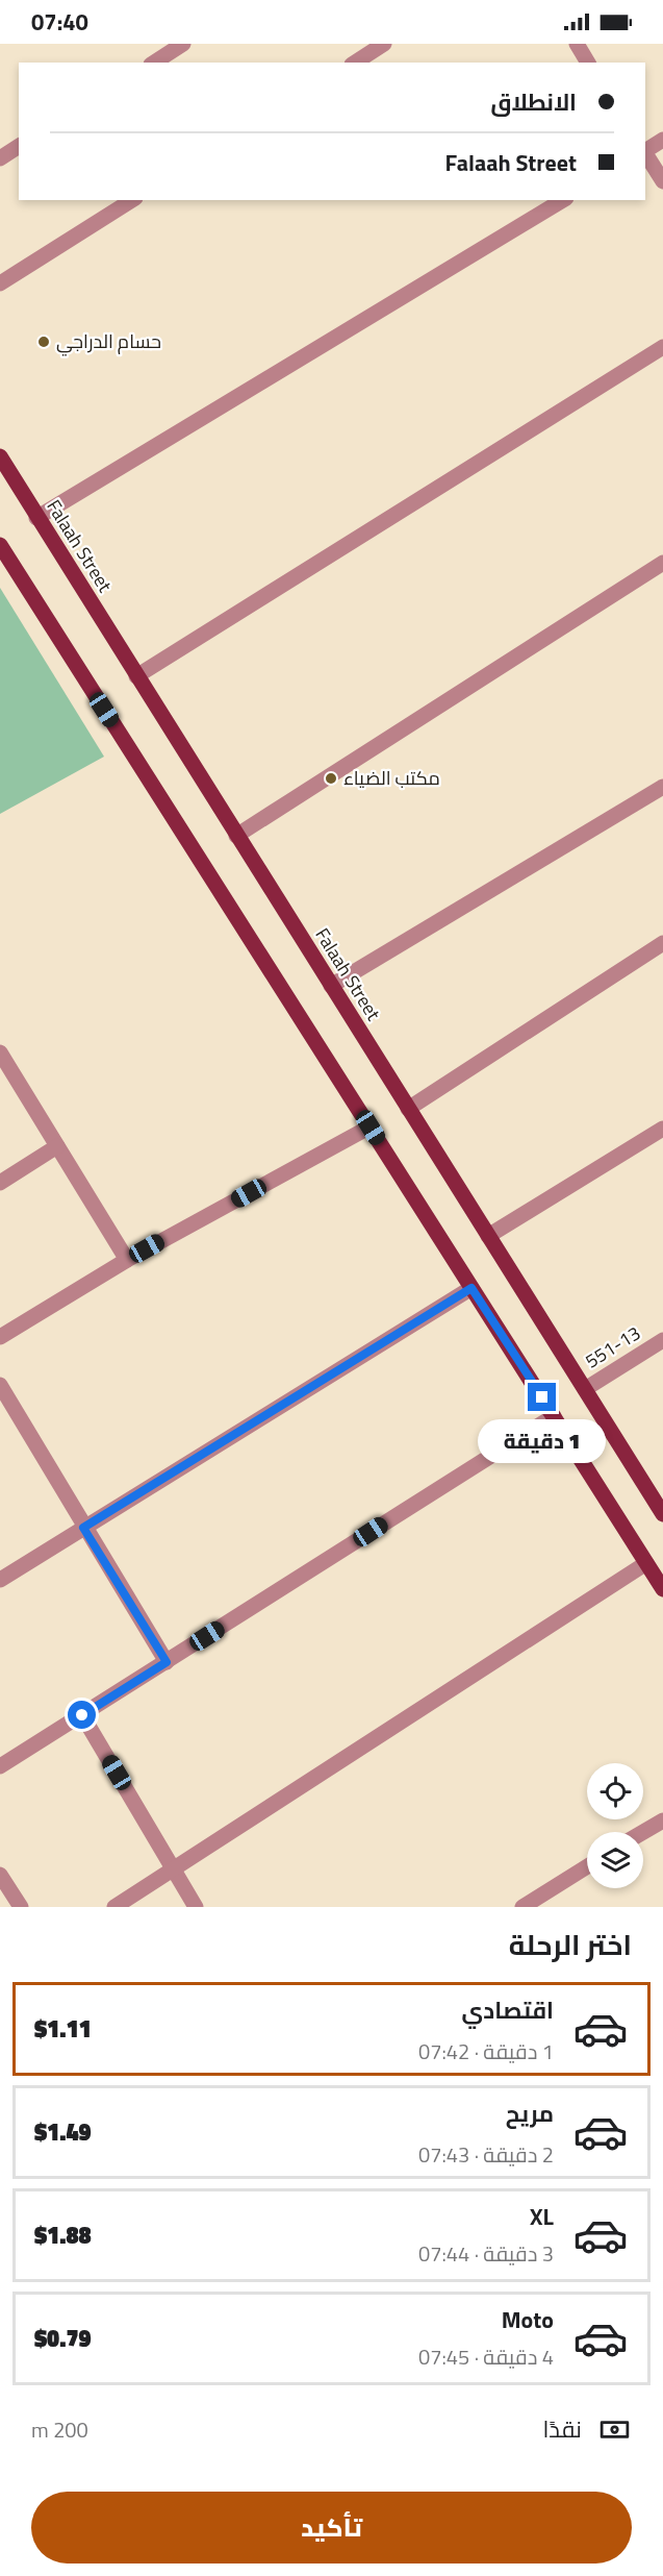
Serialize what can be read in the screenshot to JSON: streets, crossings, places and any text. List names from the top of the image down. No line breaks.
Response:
{"streets":{"main road":["Falaah Street"],"street":["551-13"]},"crossings":[["Falaah Street","551-13"]],"places":["حسام الدراجي","مكتب الضياء"],"page":{"status":"07:40","banner":["الانطلاق","Falaah Street"],"bubble":"1 دقيقة","heading":"اختر الرحلة","list":[{"name":"اقتصادي","note":"1 دقيقة · 07:42","value":"$1.11"},{"name":"مريح","note":"2 دقيقة · 07:43","value":"$1.49"},{"name":"XL","note":"3 دقيقة · 07:44","value":"$1.88"},{"name":"Moto","note":"4 دقيقة · 07:45","value":"$0.79"}],"pay":["نقدًا","200 m"],"buttons":"تأكيد"}}
